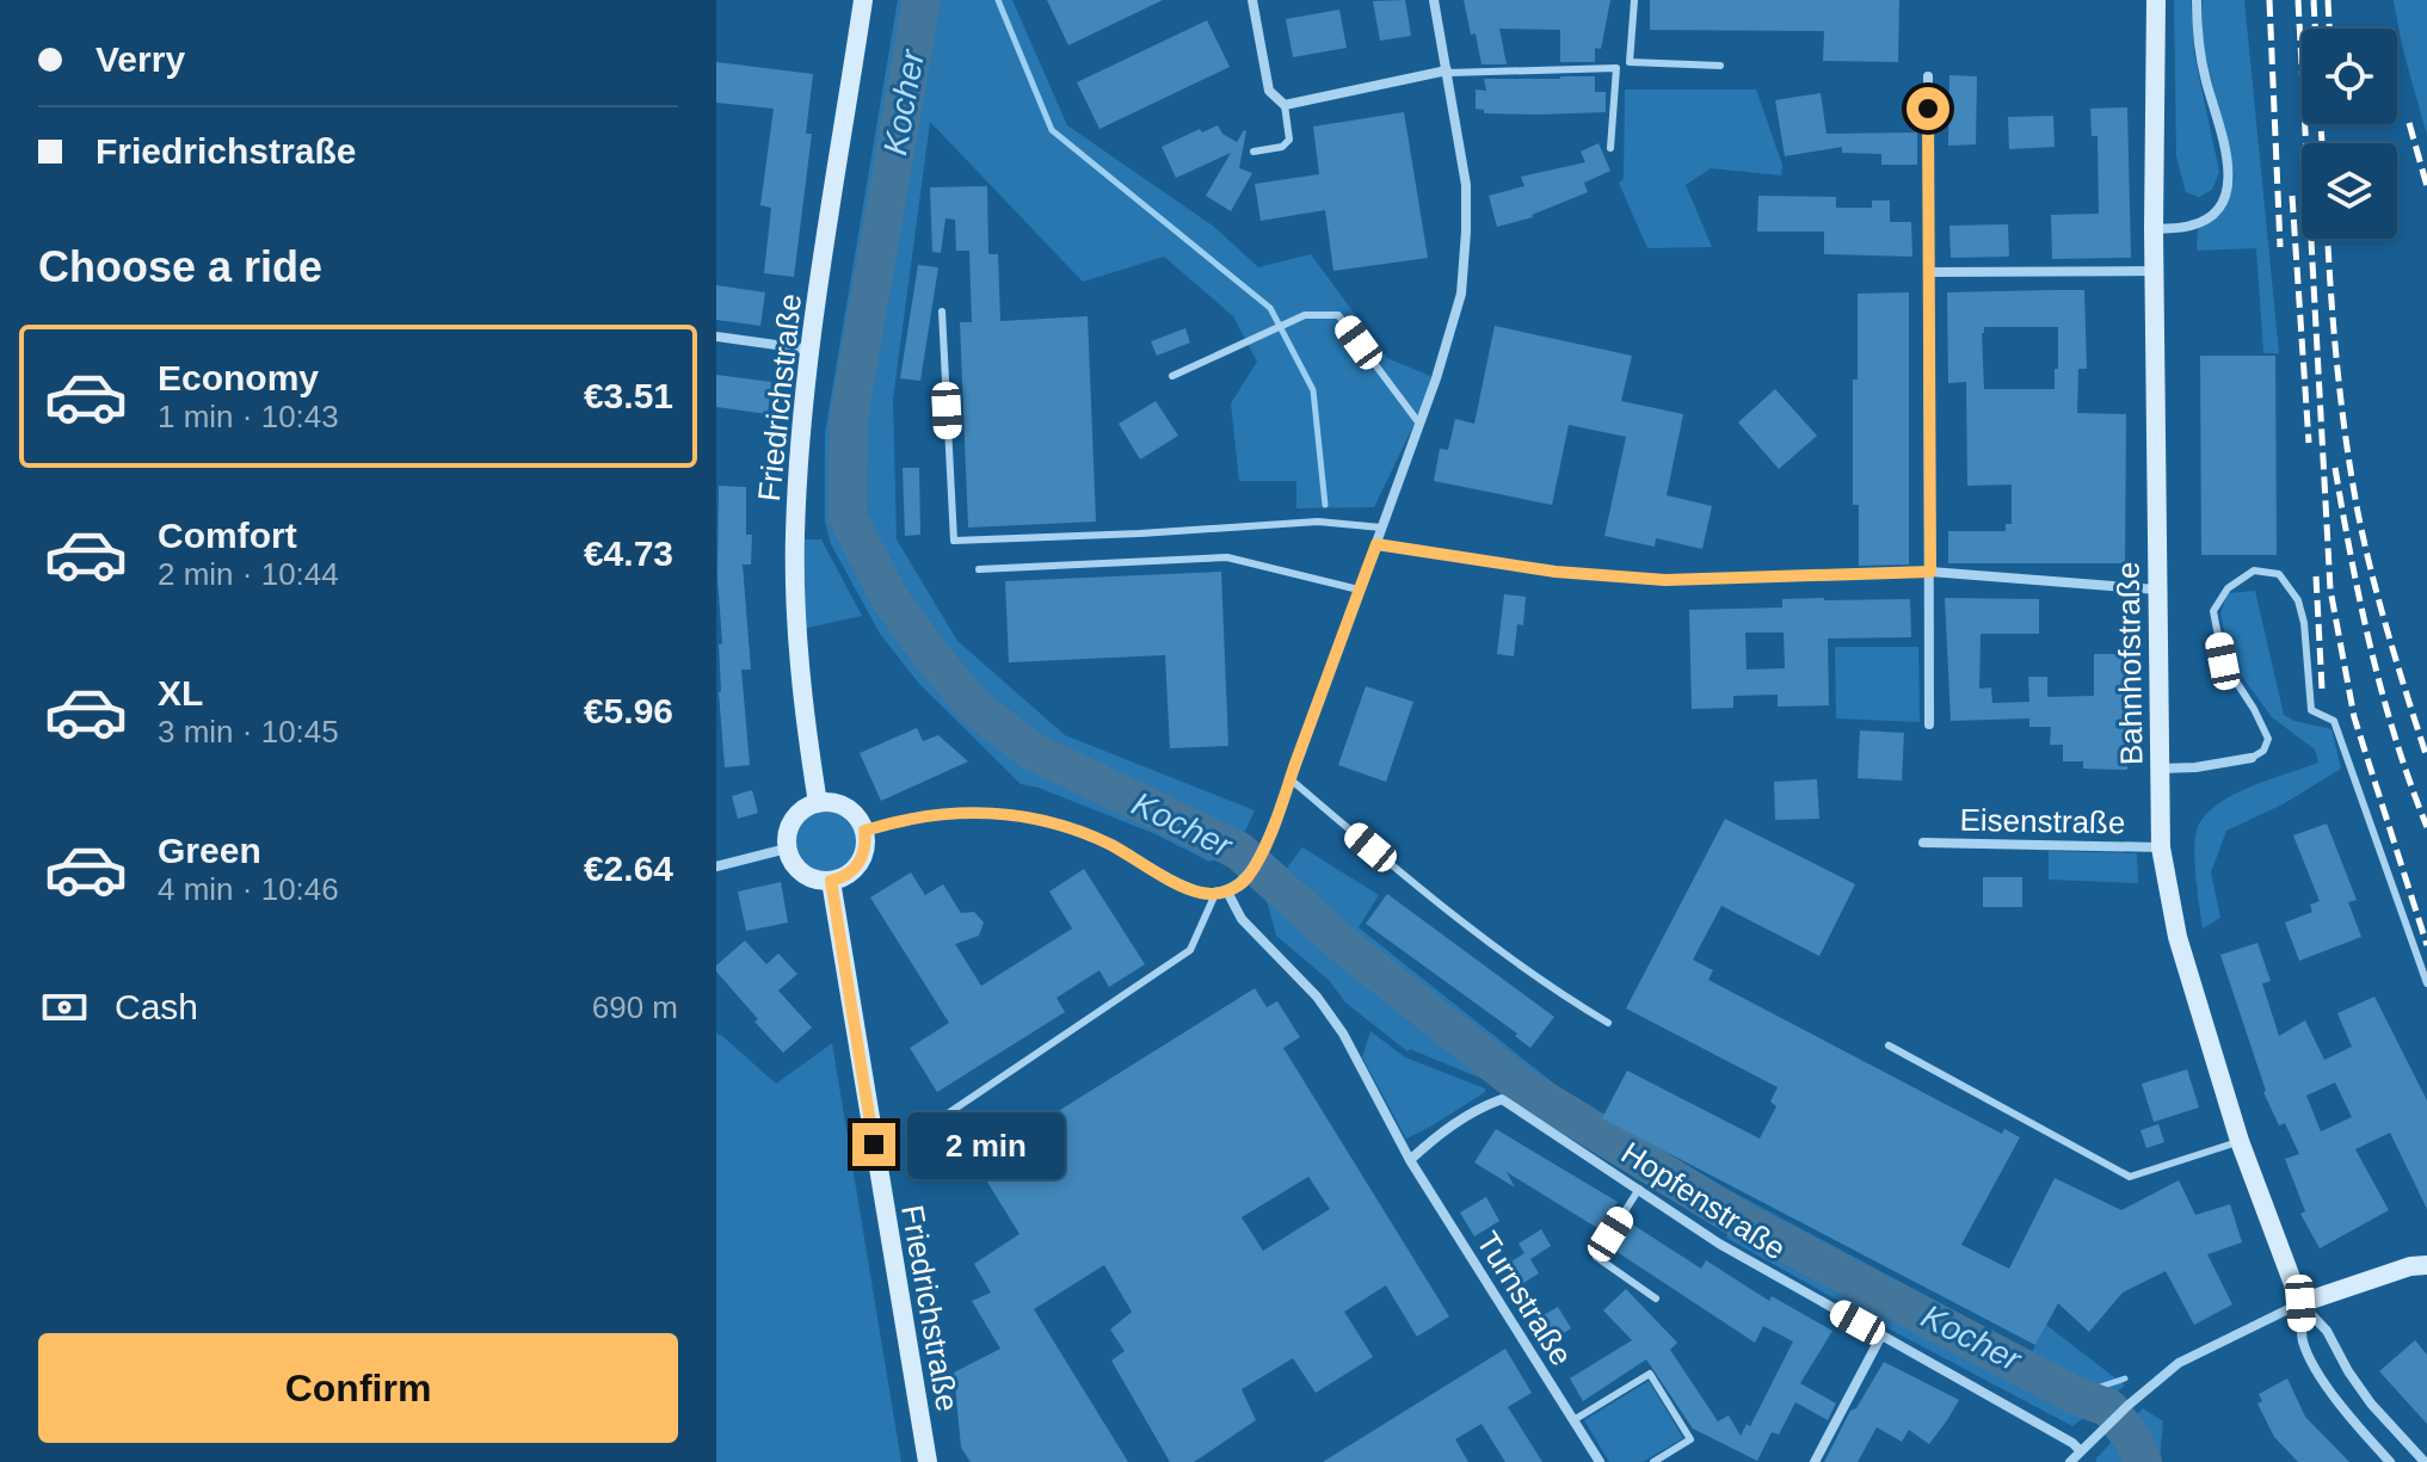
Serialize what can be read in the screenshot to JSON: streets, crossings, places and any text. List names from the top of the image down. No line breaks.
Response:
{"streets":{"main road":["Friedrichstraße","Bahnhofstraße"],"street":["Eisenstraße","Hopfenstraße","Turnstraße"]},"crossings":[["Bahnhofstraße","Eisenstraße"],["Hopfenstraße","Turnstraße"]],"water":["Kocher"],"page":{"banner":["Verry","Friedrichstraße"],"heading":"Choose a ride","list":[{"name":"Economy","note":"1 min · 10:43","value":"€3.51"},{"name":"Comfort","note":"2 min · 10:44","value":"€4.73"},{"name":"XL","note":"3 min · 10:45","value":"€5.96"},{"name":"Green","note":"4 min · 10:46","value":"€2.64"}],"pay":["Cash","690 m"],"bubble":"2 min","buttons":"Confirm"}}
